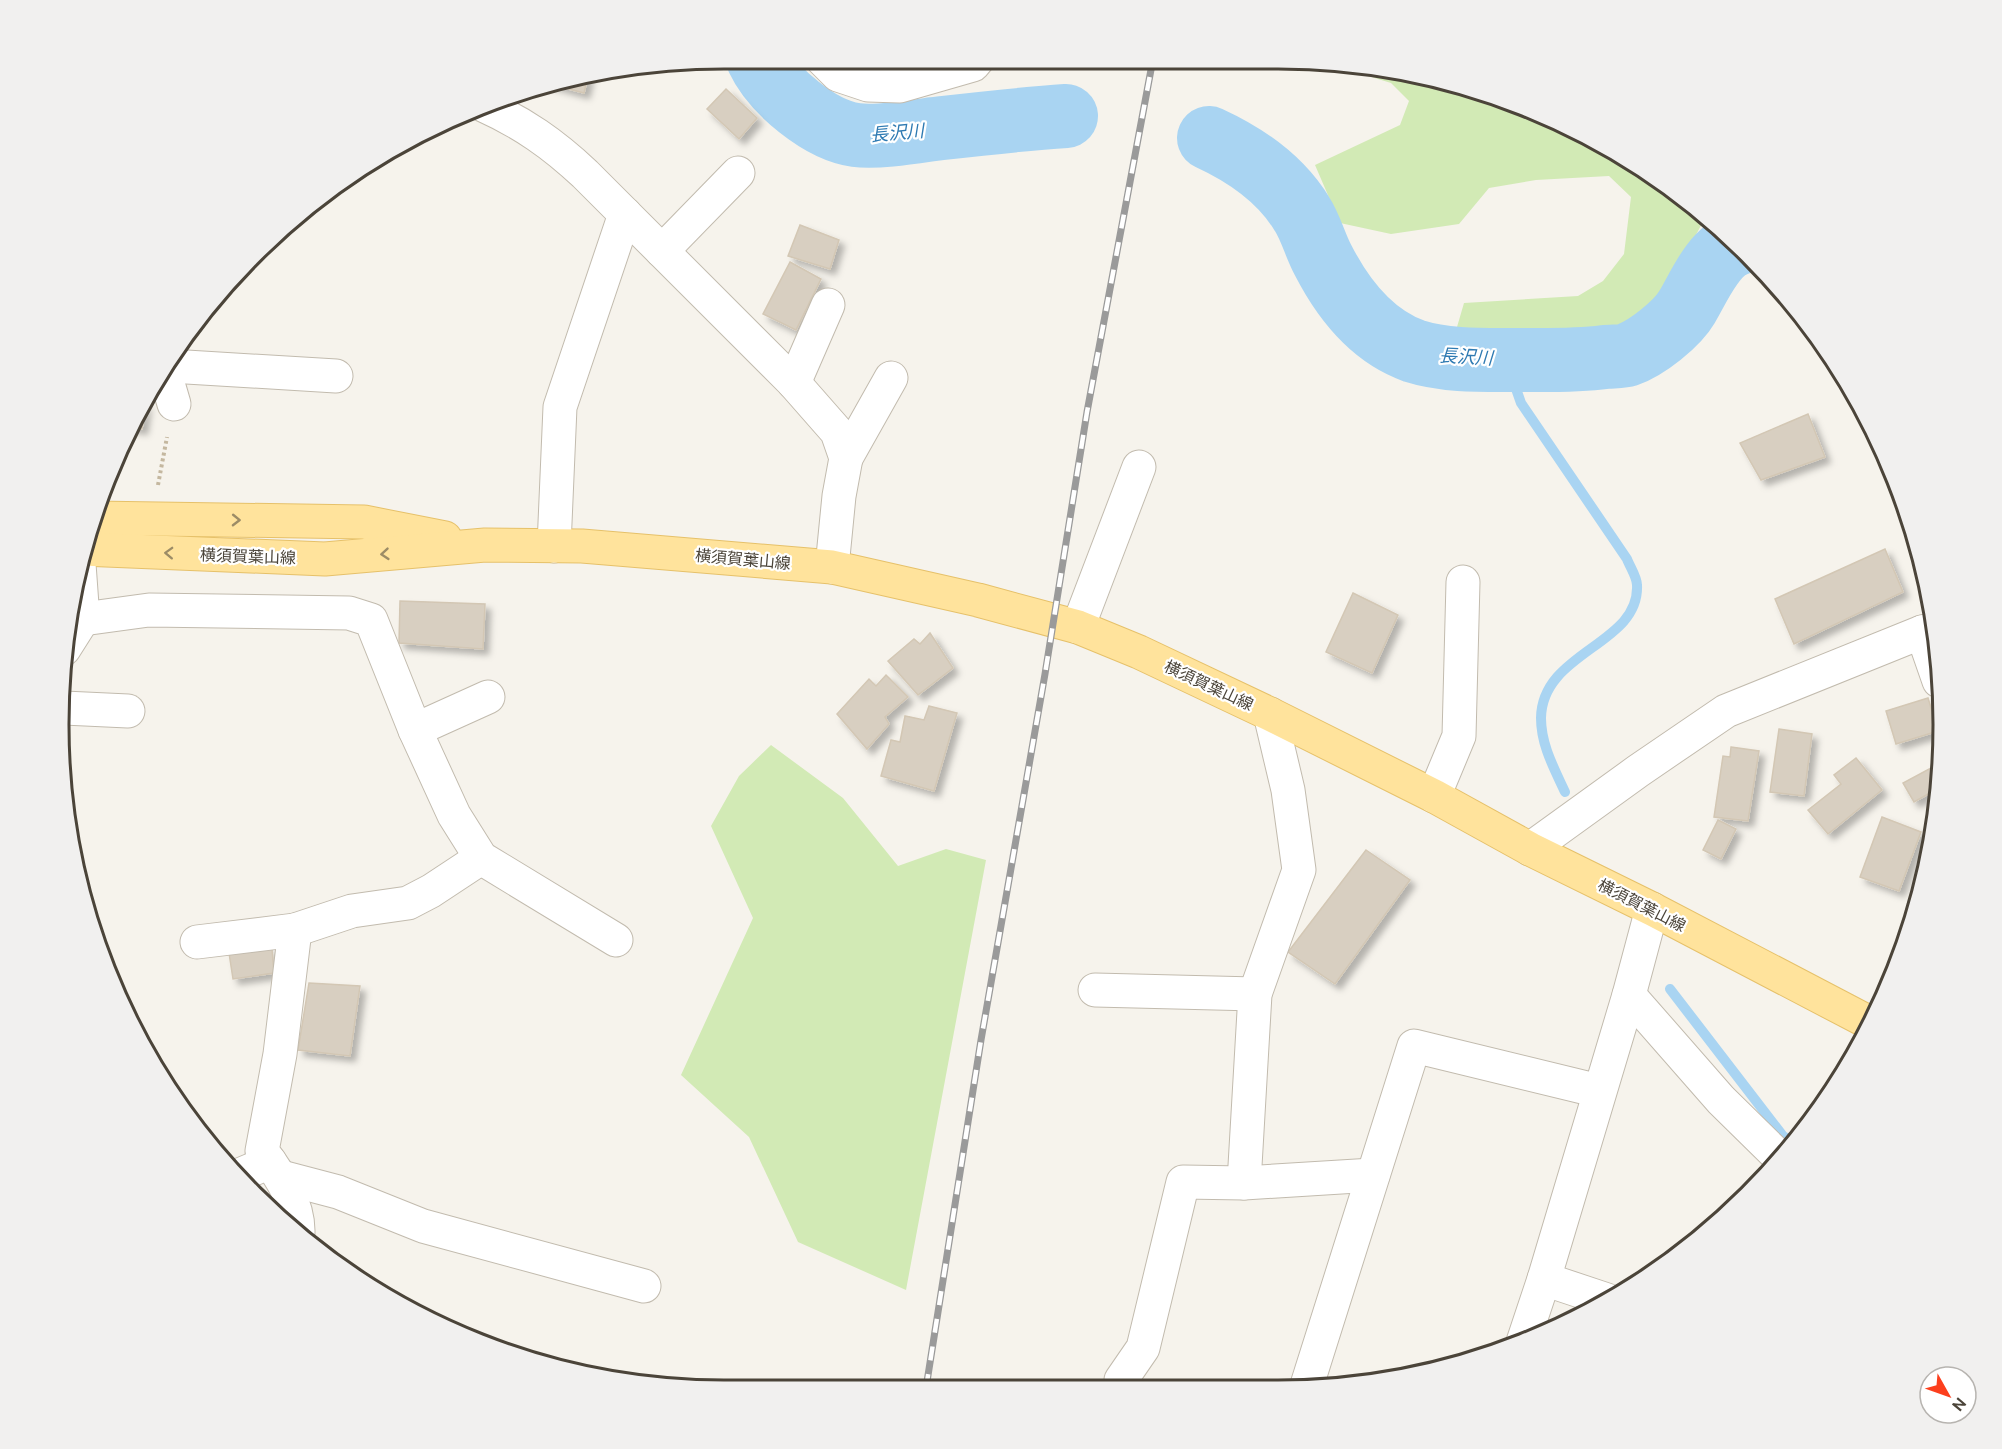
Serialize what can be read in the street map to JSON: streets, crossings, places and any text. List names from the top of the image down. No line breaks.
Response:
{"streets":{"main road":["横須賀葉山線"]},"water":["長沢川"],"north":"bottom right"}
